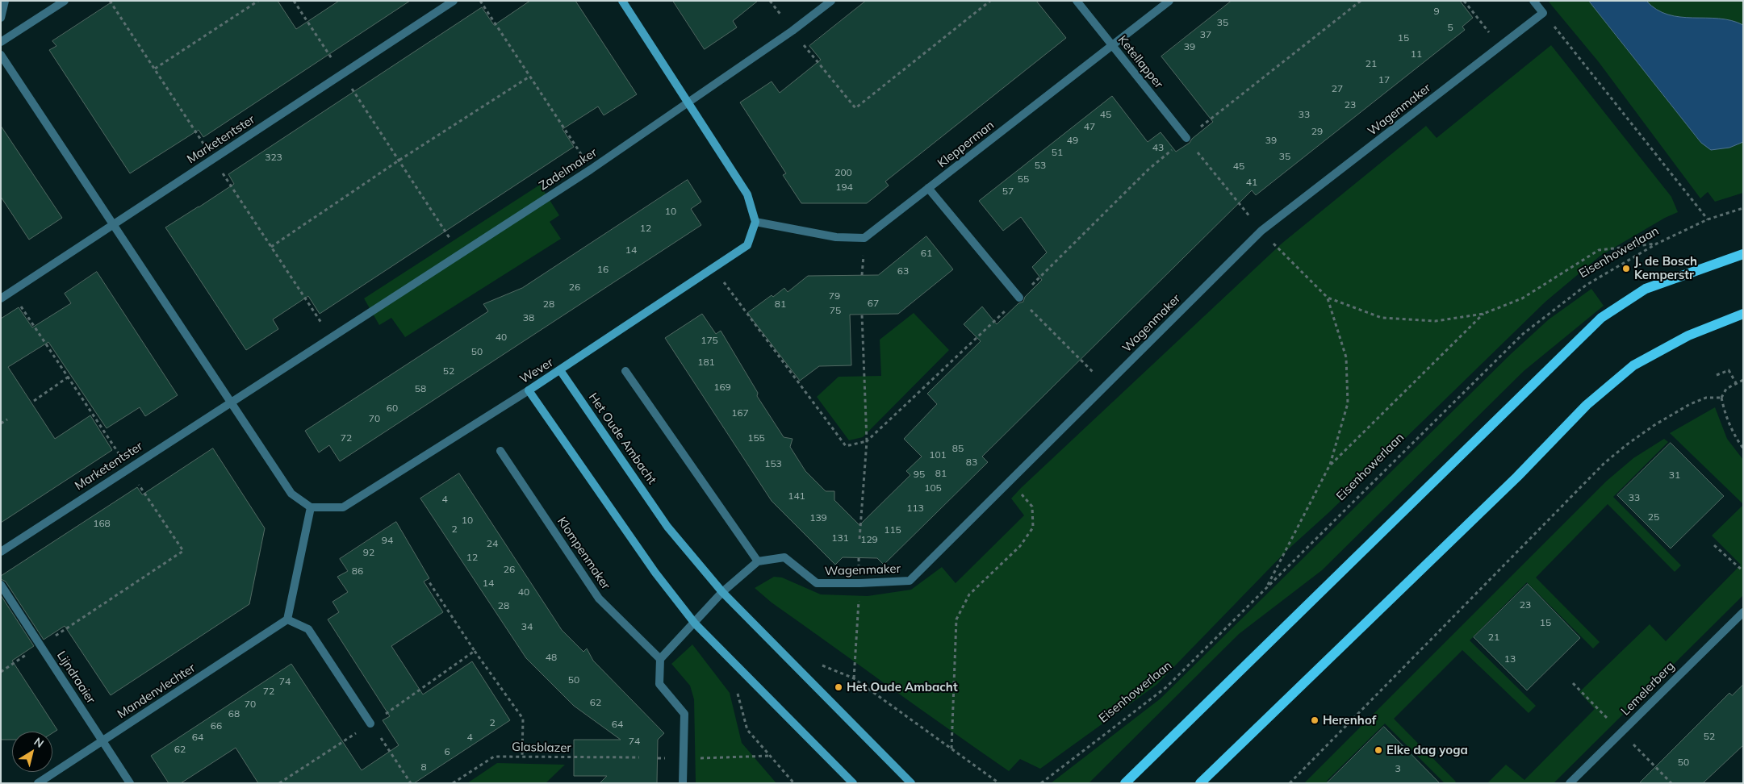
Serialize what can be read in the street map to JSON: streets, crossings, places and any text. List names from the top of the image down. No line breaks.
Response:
{"streets":{"street":["Ketellapper","Wagenmaker","Marketentster","Klepperman","Zadelmaker","Wever","Het Oude Ambacht","Klompenmaker","Lijndraaier","Lemelerberg","Mandenvlechter"],"path":["Eisenhowerlaan","Glasblazer"]},"crossings":[["Ketellapper","Klepperman"],["Marketentster","Zadelmaker"],["Klepperman","Wever"],["Wever","Het Oude Ambacht"],["Lijndraaier","Mandenvlechter"]],"places":["J. de Bosch Kemperstr","Het Oude Ambacht","Herenhof","Elke dag yoga"],"house_numbers":["9","35","5","37","15","39","11","21","17","27","23","45","33","47","29","49","39","43","51","35","323","53","45","200","55","41","194","57","10","12","14","61","16","63","26","79","67","28","81","75","38","40","175","50","181","52","169","58","60","167","70","72","155","85","101","83","153","81","95","31","105","141","33","4","113","25","139","10","168","2","115","131","129","94","24","92","12","26","86","14","40","23","28","15","34","21","48","13","50","74","72","62","70","68","2","64","66","52","64","4","74","62","6","50","8","3"],"north":"top right"}
